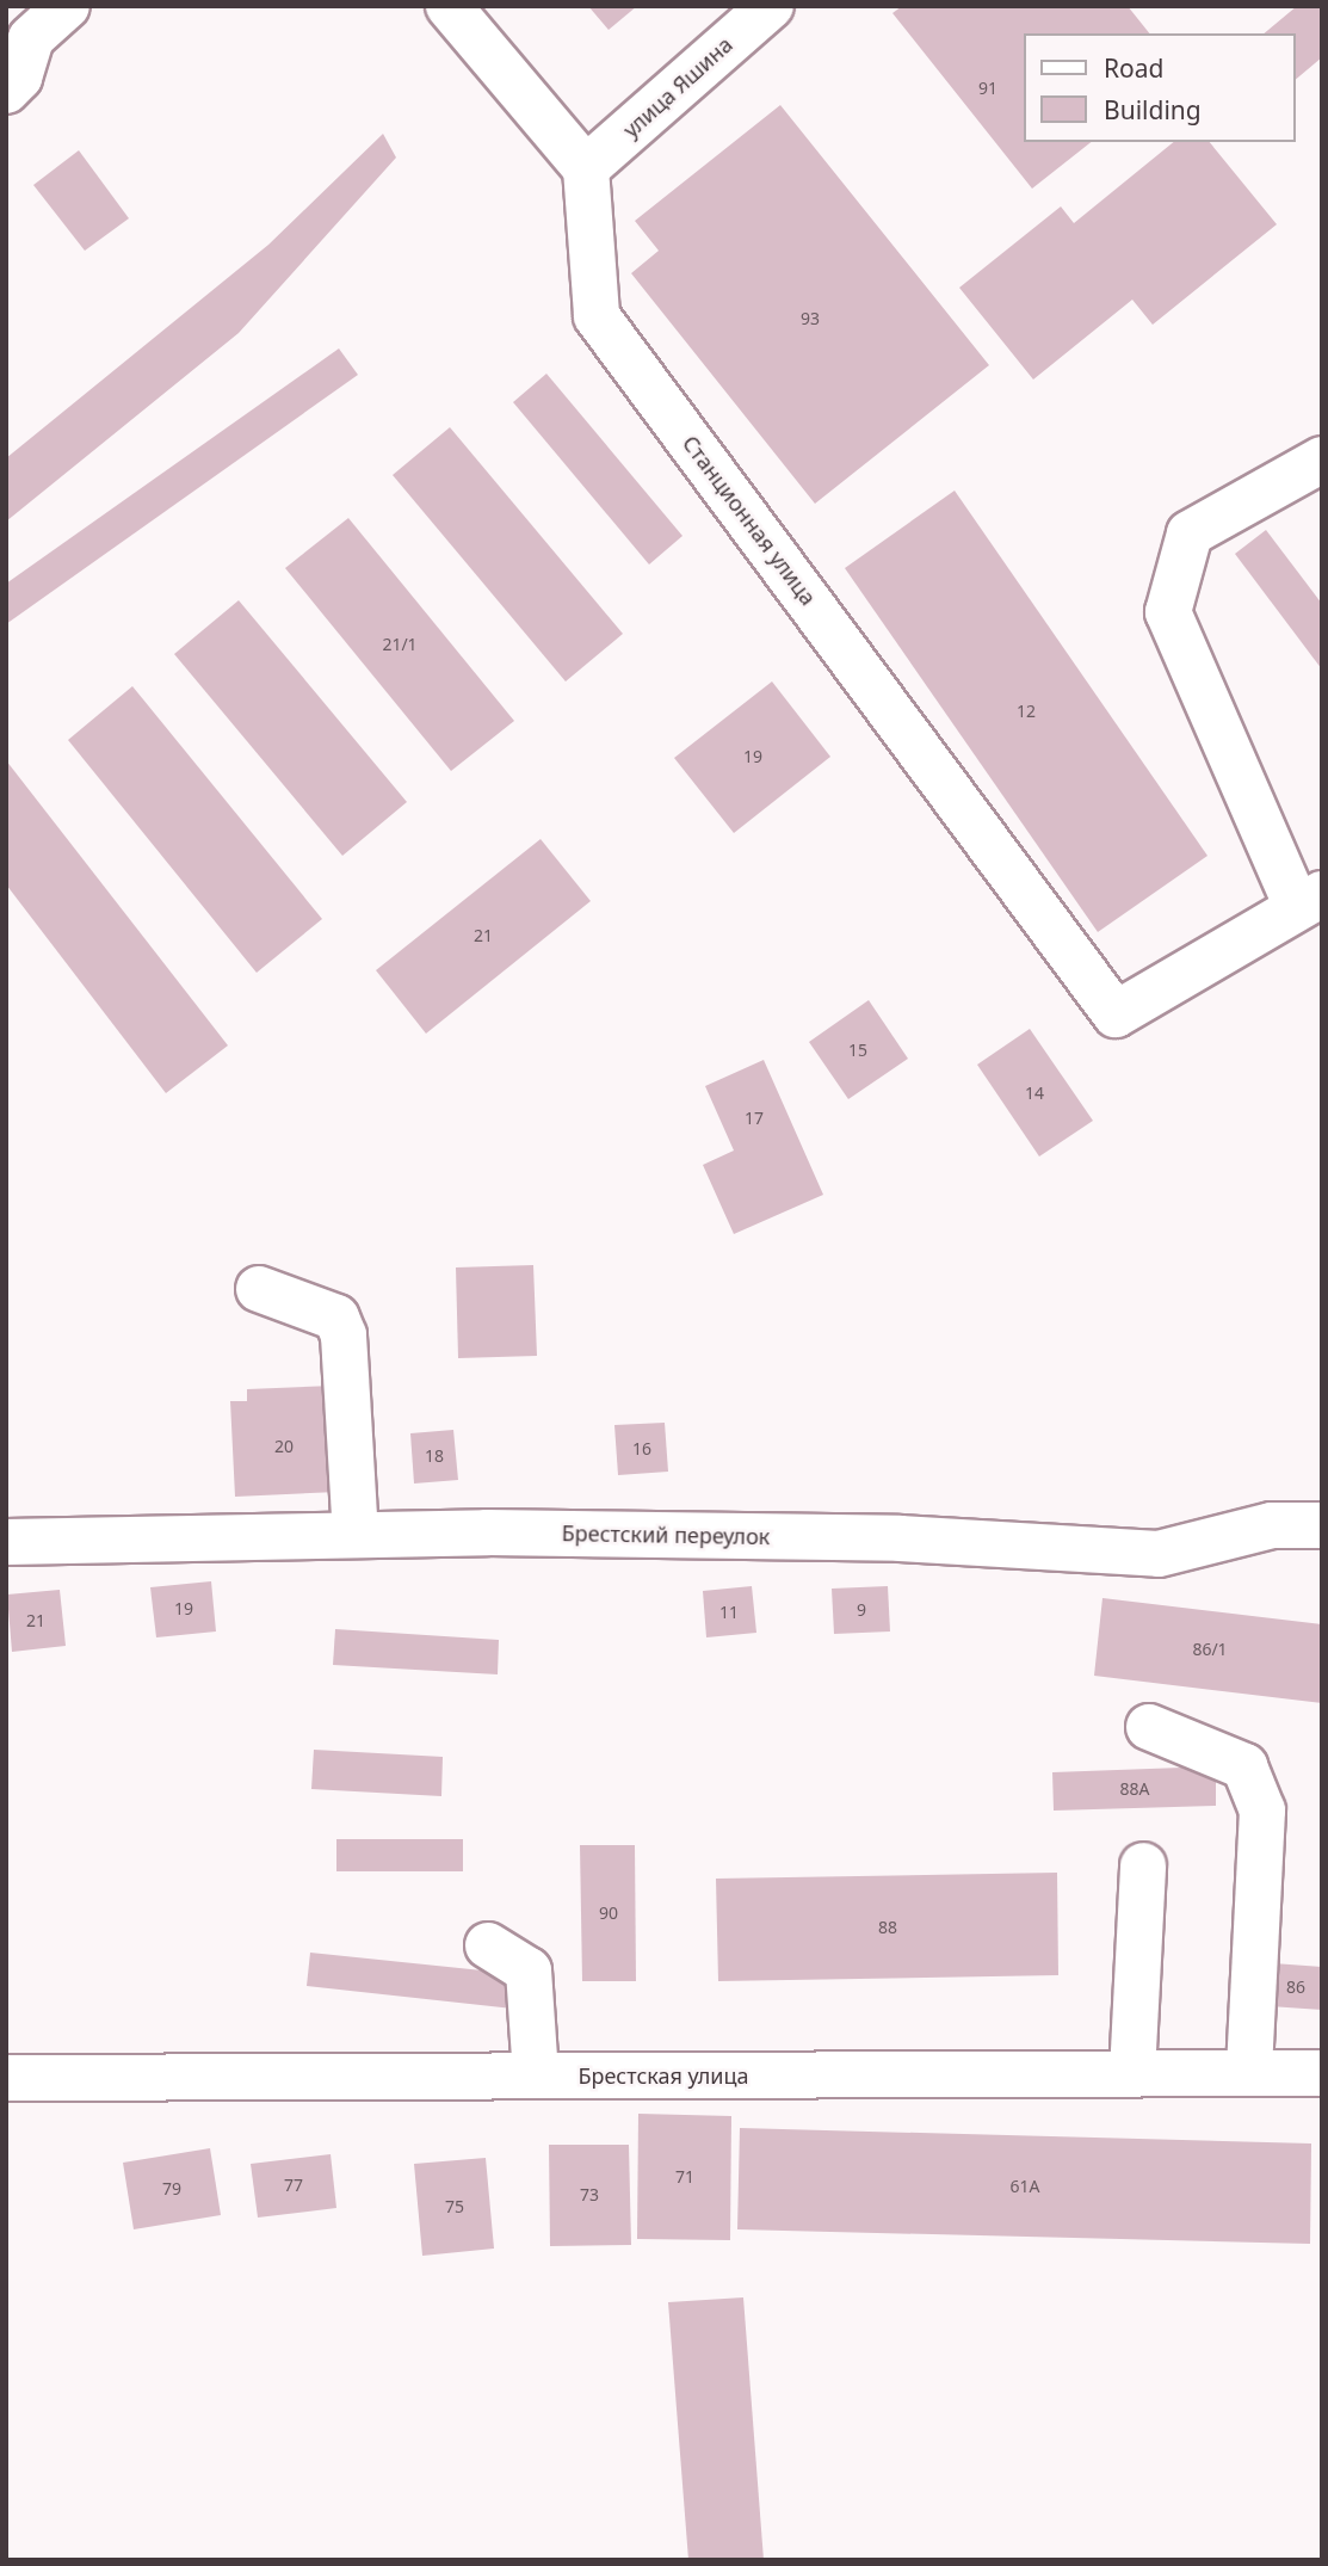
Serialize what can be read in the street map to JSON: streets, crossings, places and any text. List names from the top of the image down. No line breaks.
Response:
{"streets":{"street":["улица Яшина","Станционная улица","Брестский переулок","Брестская улица"]},"crossings":[["улица Яшина","Станционная улица"]],"house_numbers":["91","93","21/1","12","19","21","15","14","17","20","16","18","19","9","11","21","86/1","88А","90","88","86","71","77","61А","79","73","75"],"legend":["Road","Building"]}
